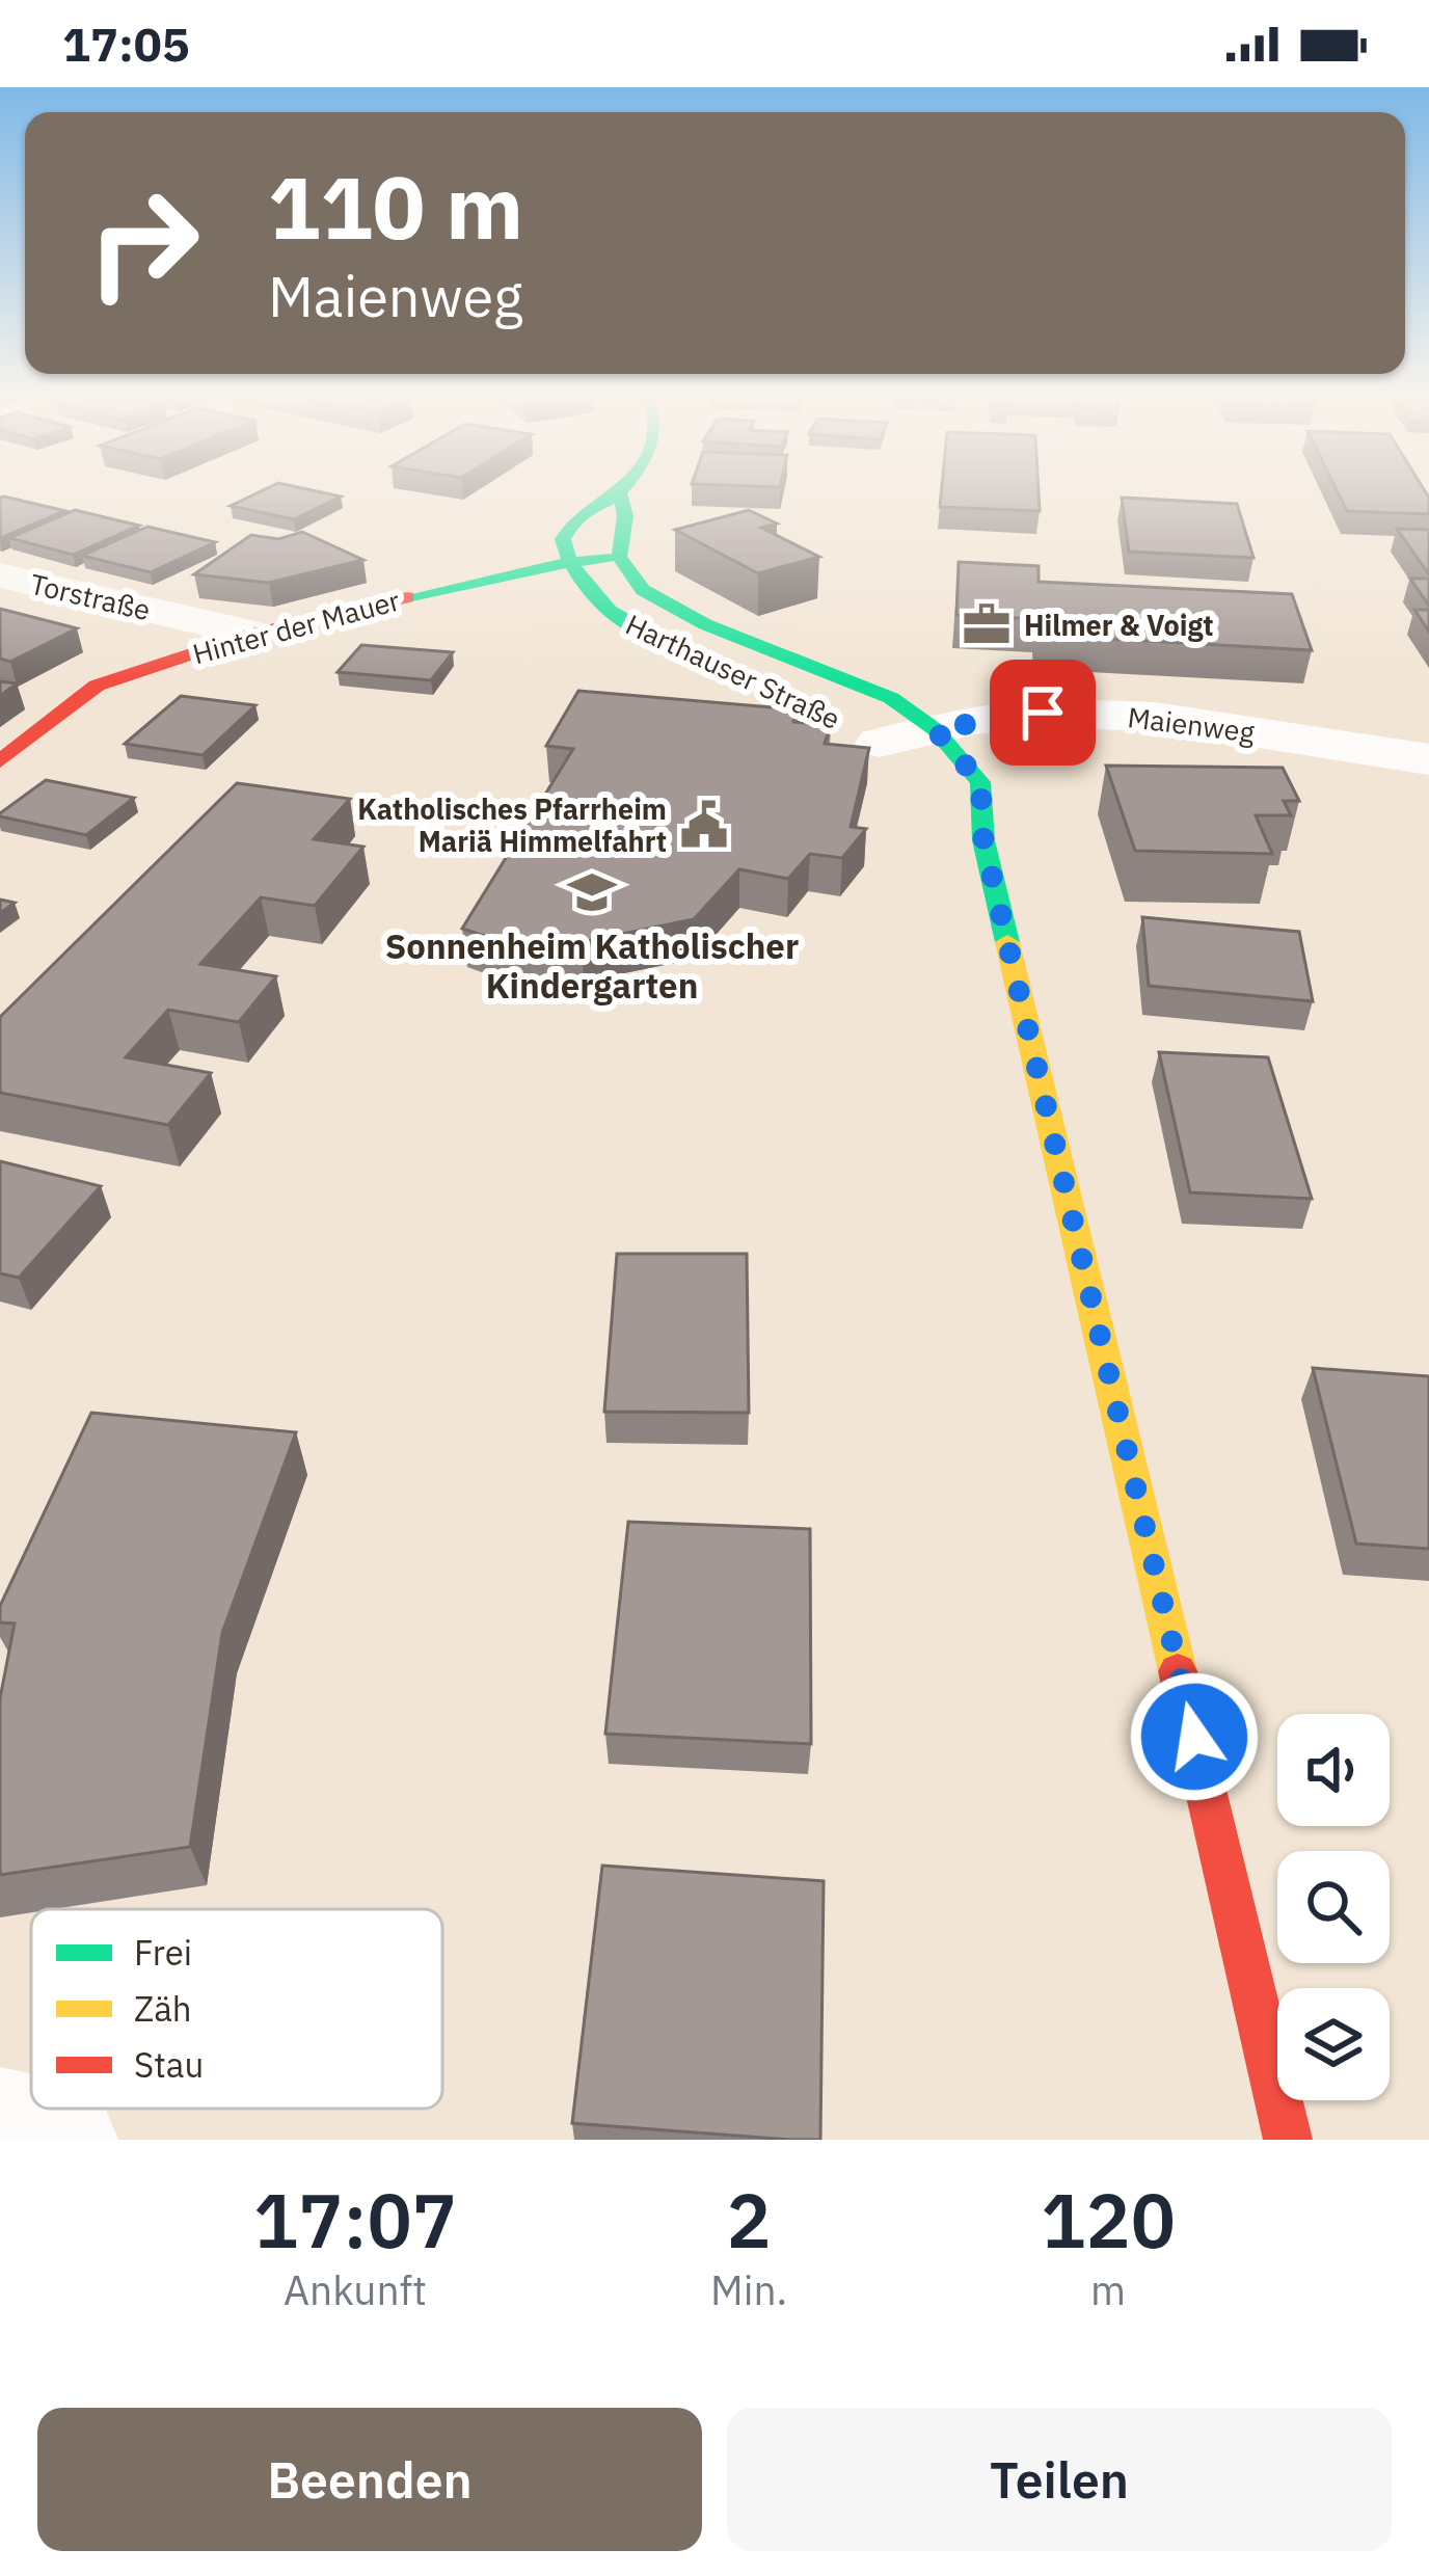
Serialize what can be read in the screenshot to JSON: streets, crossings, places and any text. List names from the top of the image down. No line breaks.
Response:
{"streets":{"street":["Torstraße","Hinter der Mauer","Harthauser Straße","Maienweg"]},"crossings":[["Torstraße","Hinter der Mauer"],["Hinter der Mauer","Harthauser Straße"],["Harthauser Straße","Maienweg"]],"places":{"office":["Hilmer & Voigt"],"public building":["Katholisches Pfarrheim Mariä Himmelfahrt"],"school or university":["Sonnenheim Katholischer Kindergarten"]},"legend":["Frei","Zäh","Stau"],"page":{"status":"17:05","turn":["110 m","Maienweg"],"eta":["17:07","Ankunft","2","Min.","120","m"],"buttons":["Beenden","Teilen"]}}
